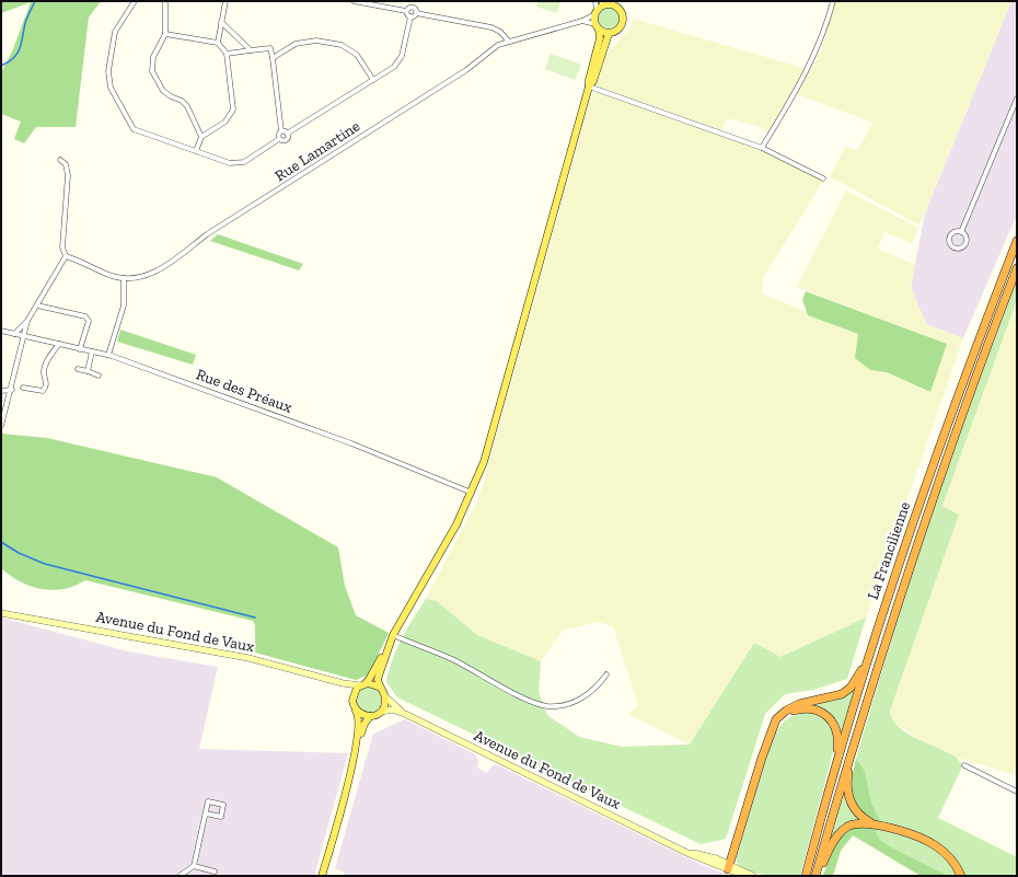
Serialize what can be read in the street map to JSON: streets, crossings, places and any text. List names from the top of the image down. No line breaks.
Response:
{"streets":{"highway":["La Francilienne"],"street":["Rue Lamartine","Rue des Préaux","Avenue du Fond de Vaux"]}}
